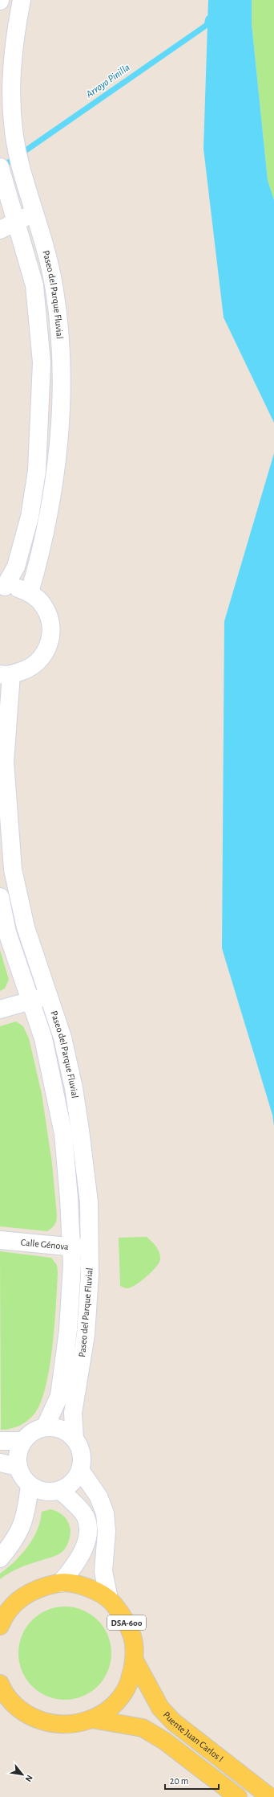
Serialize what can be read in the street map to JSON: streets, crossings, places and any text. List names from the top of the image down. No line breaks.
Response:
{"streets":{"main road":["DSA-600","Puente Juan Carlos I"],"street":["Paseo del Parque Fluvial","Calle Génova"]},"crossings":[["Paseo del Parque Fluvial","Calle Génova"],["DSA-600","Puente Juan Carlos I"]],"water":["Arroyo Pinilla"],"scale_bar":"20 m","north":"bottom right"}
